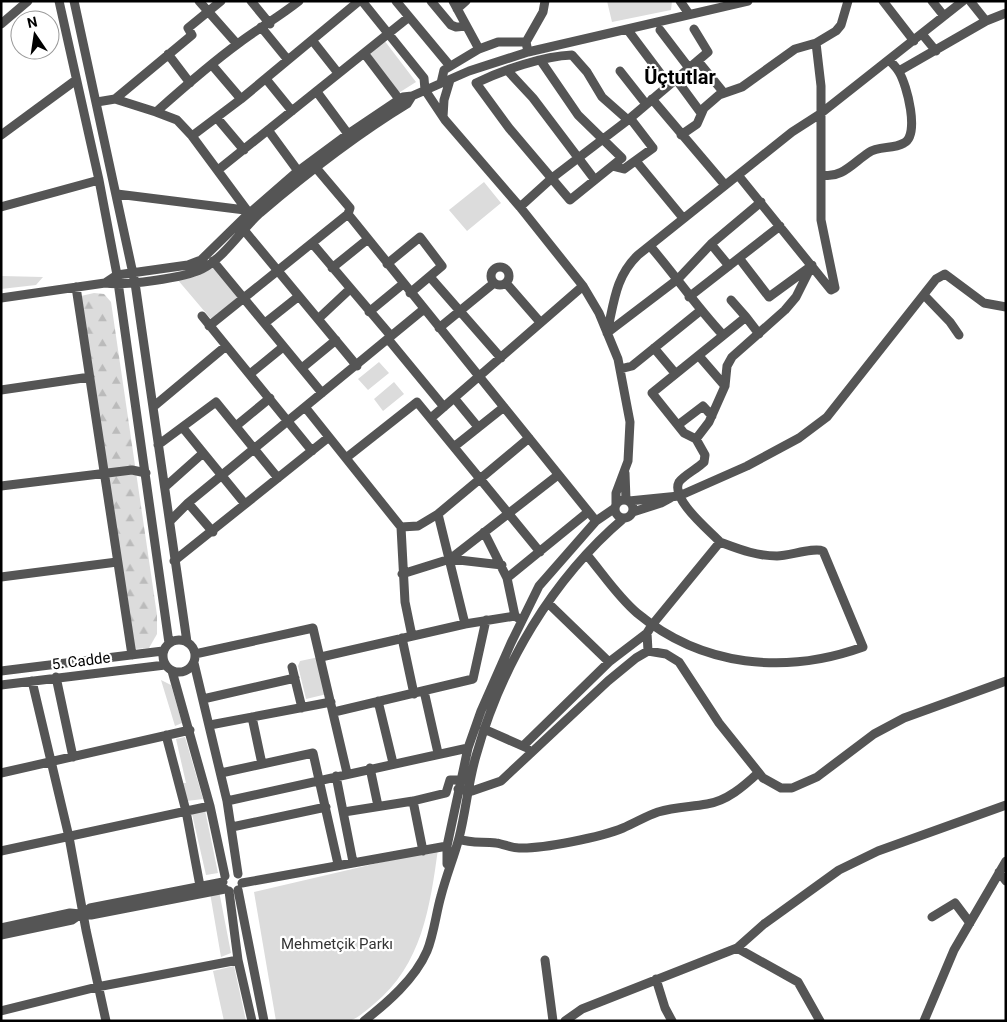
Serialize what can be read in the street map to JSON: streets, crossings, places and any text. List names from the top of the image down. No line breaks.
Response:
{"streets":{"street":["5. Cadde"]},"districts":["Üçtutlar"],"parks":["Mehmetçik Parkı"],"north":"top"}
